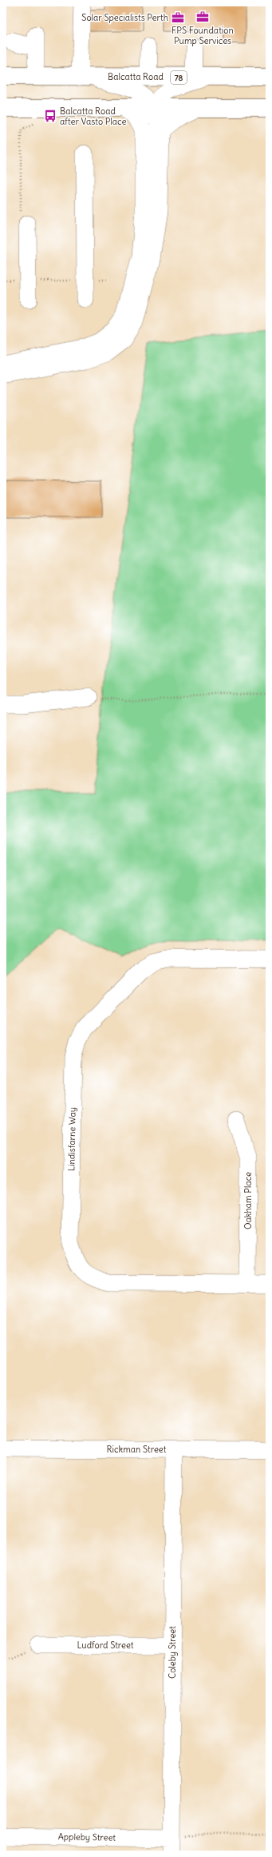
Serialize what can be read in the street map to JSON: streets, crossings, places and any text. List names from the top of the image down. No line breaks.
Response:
{"streets":{"main road":["Balcatta Road","78"],"street":["Lindisfarne Way","Oakham Place","Rickman Street","Ludford Street","Coleby Street","Appleby Street"]},"crossings":[["Lindisfarne Way","Oakham Place"],["Rickman Street","Coleby Street"],["Ludford Street","Coleby Street"],["Coleby Street","Appleby Street"]],"places":{"office":["FPS Foundation Pump Services","Solar Specialists Perth"],"bus stop":["Balcatta Road after Vasto Place"]}}
